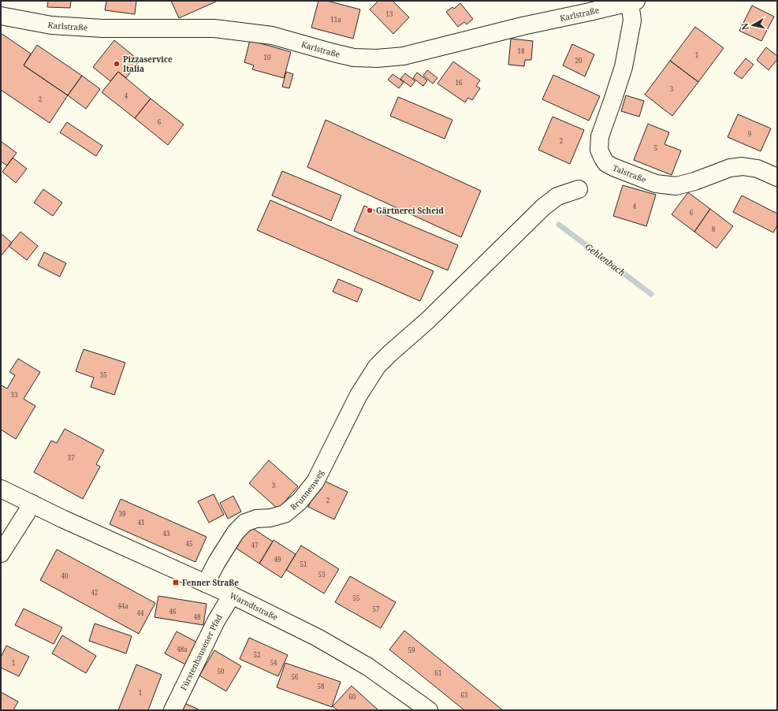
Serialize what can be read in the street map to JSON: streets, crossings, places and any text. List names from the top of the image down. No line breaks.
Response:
{"streets":{"street":["Karlstraße","Talstraße","Brunnenweg","Warndtstraße","Fürstenhausener Pfad"]},"crossings":[["Karlstraße","Talstraße"],["Brunnenweg","Warndtstraße"],["Warndtstraße","Fürstenhausener Pfad"]],"water":["Gehlenbach"],"places":{"other":["Pizzaservice Italia","Gärtnerei Scheid"],"transit":["Fenner Straße"]},"house_numbers":["13","11a","18","1","10","20","16","3","4","2","6","9","2","5","4","6","8","35","33","37","3","2","39","41","43","45","47","49","51","53","40","42","55","44a","57","46","44","48","48a","59","52","1","54","50","61","56","58","1","63","60"],"north":"left"}
